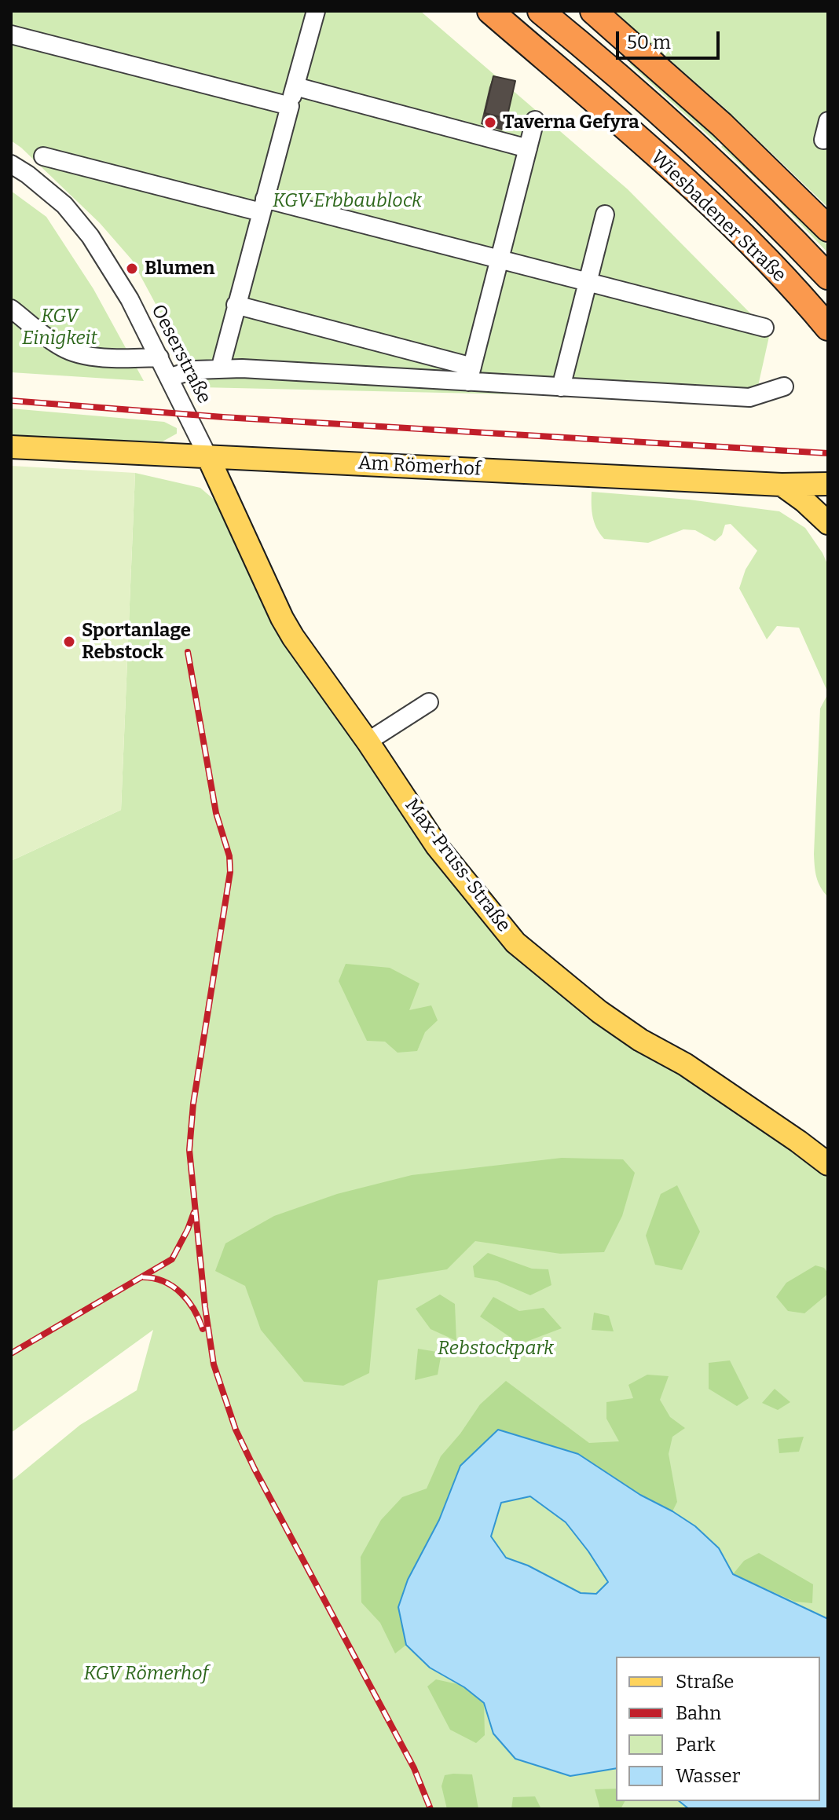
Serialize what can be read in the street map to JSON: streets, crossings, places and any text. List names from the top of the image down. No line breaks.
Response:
{"streets":{"highway":["Wiesbadener Straße"],"main road":["Am Römerhof","Max-Pruss-Straße"],"street":["Oeserstraße"]},"crossings":[["Oeserstraße","Am Römerhof"],["Oeserstraße","Max-Pruss-Straße"],["Am Römerhof","Max-Pruss-Straße"]],"parks":["KGV Erbbaublock","KGV Einigkeit","Rebstockpark","KGV Römerhof"],"places":["Taverna Gefyra","Blumen","Sportanlage Rebstock"],"legend":["Straße","Bahn","Park","Wasser"],"scale_bar":"50 m"}
